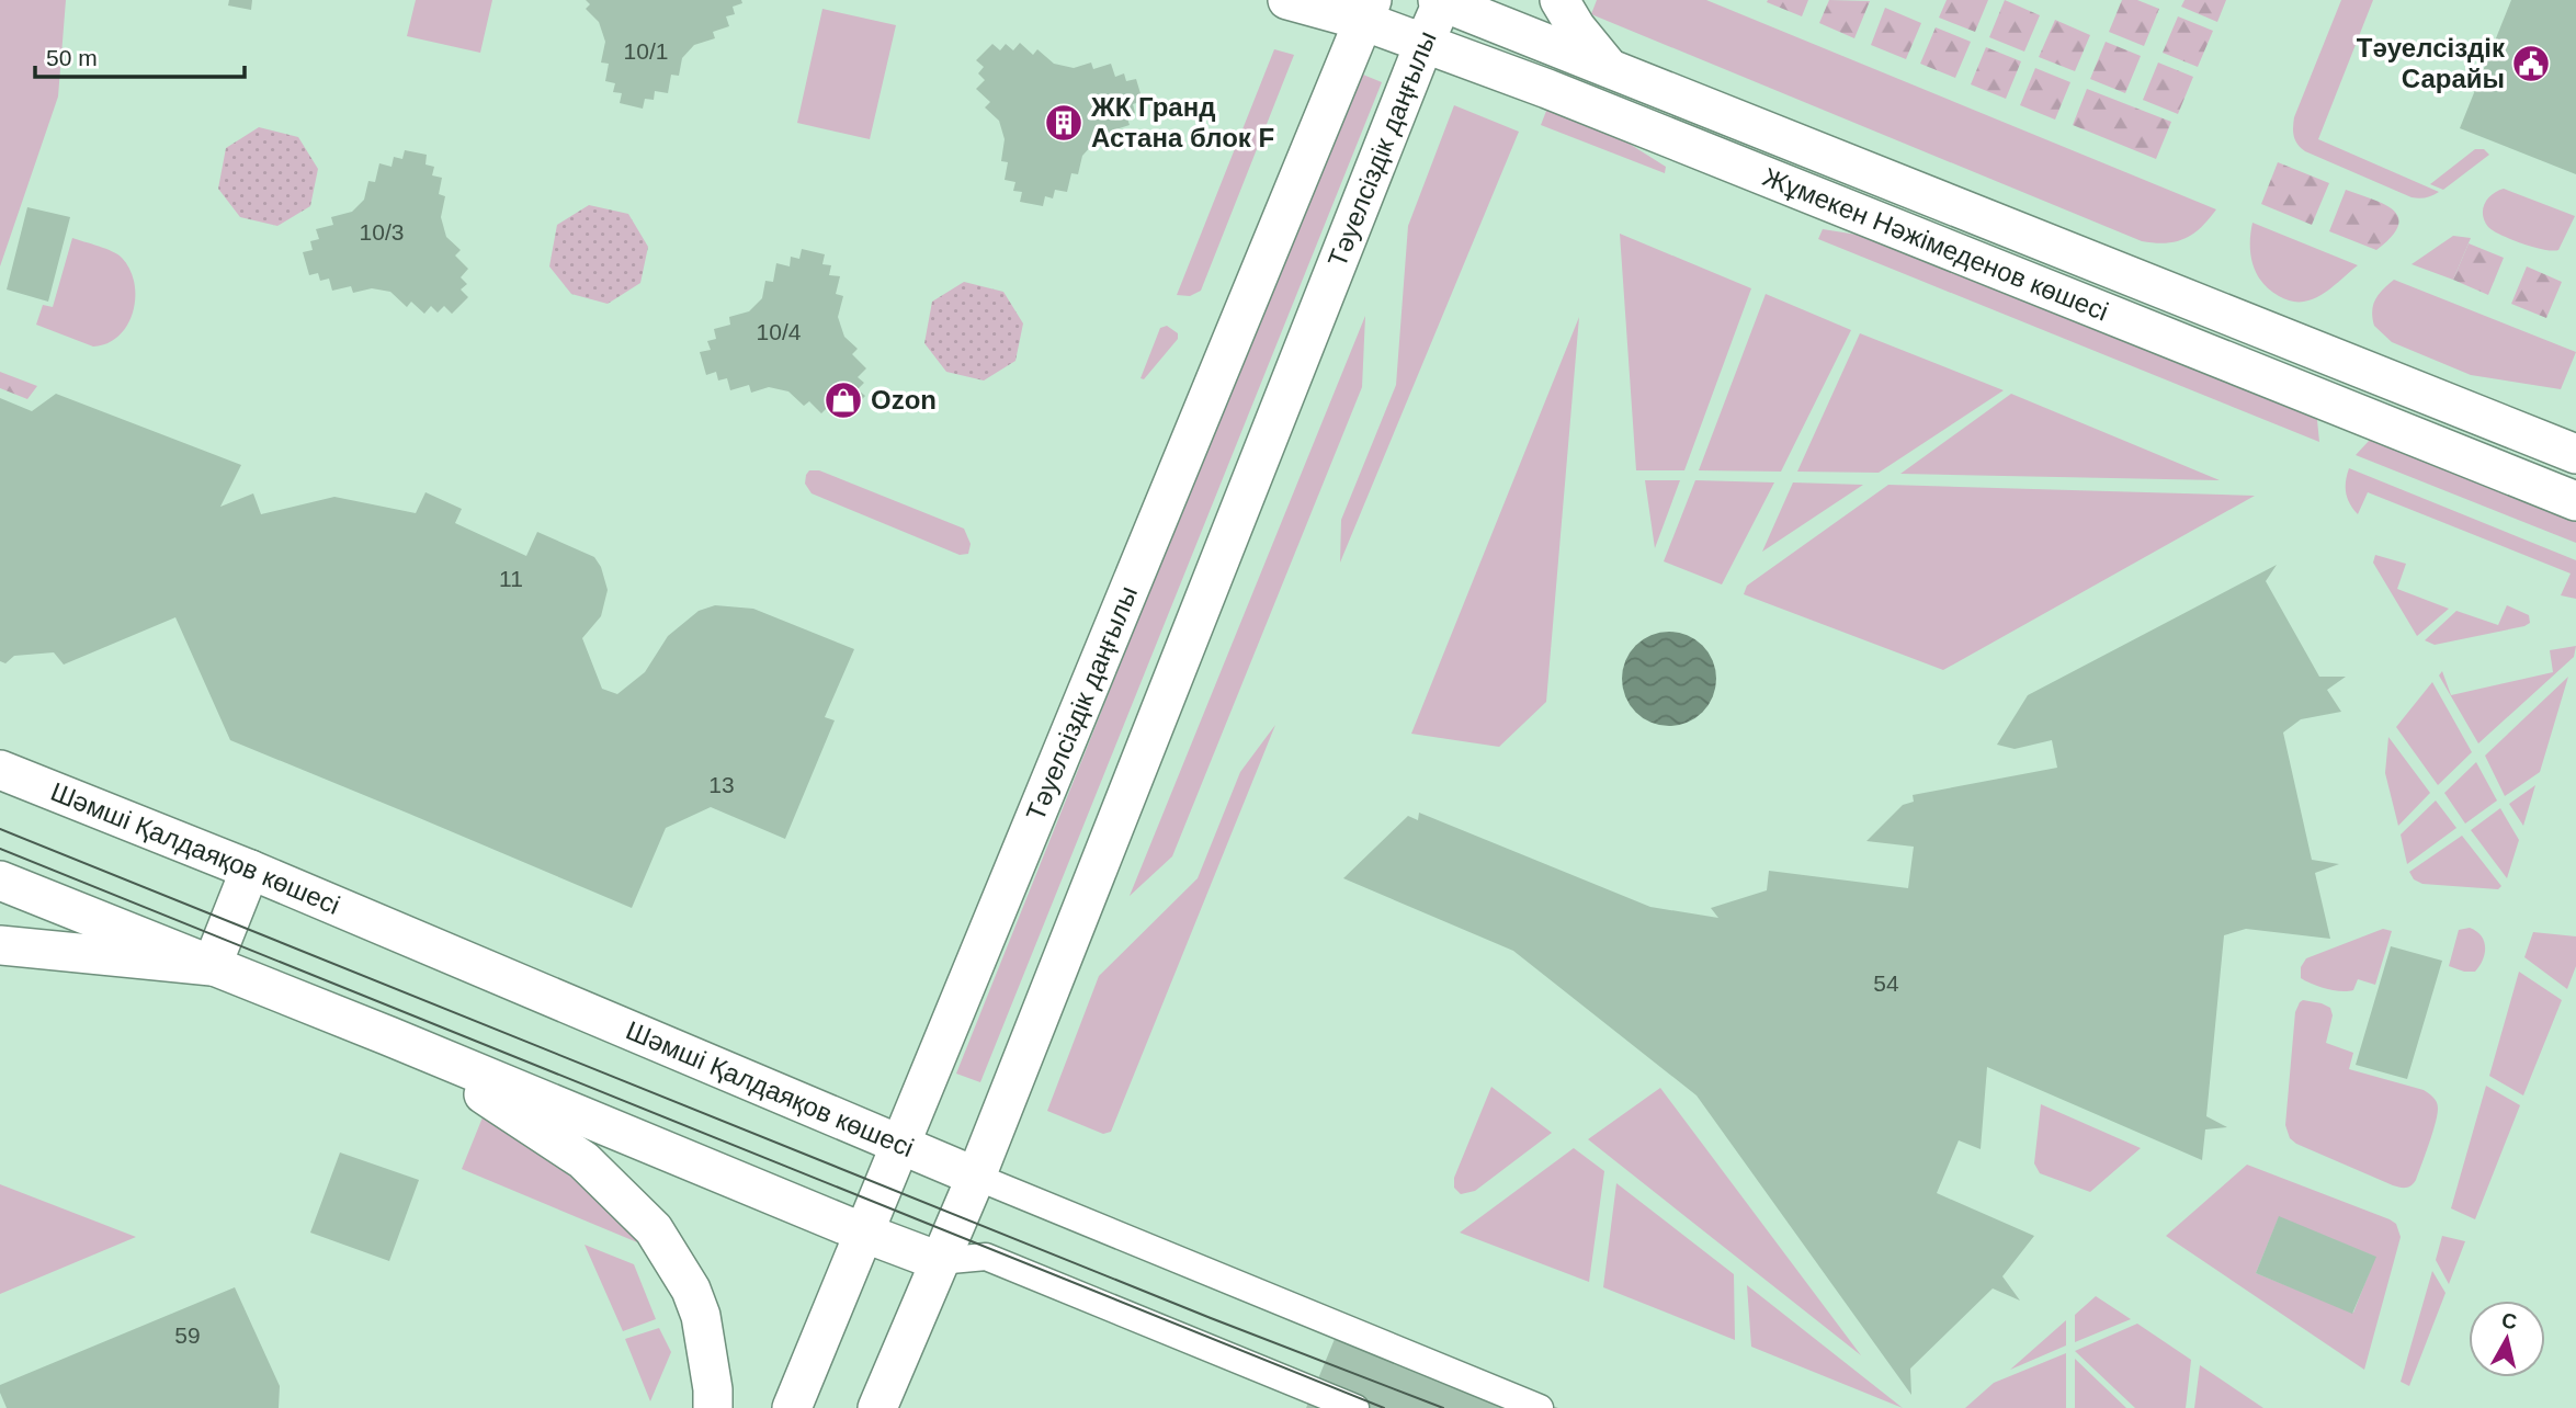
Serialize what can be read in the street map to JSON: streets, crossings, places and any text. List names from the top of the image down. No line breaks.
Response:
{"streets":{"main road":["Тәуелсіздік даңғылы","Жұмекен Нәжімеденов көшесі","Шәмші Қалдаяқов көшесі"]},"crossings":[["Тәуелсіздік даңғылы","Жұмекен Нәжімеденов көшесі"],["Тәуелсіздік даңғылы","Шәмші Қалдаяқов көшесі"]],"places":{"public building":["Тәуелсіздік Сарайы"],"building":["ЖК Гранд Астана блок F"],"shop":["Ozon"]},"house_numbers":["10/1","10/3","10/4","11","13","54","59"],"scale_bar":"50 m","north":"top"}
